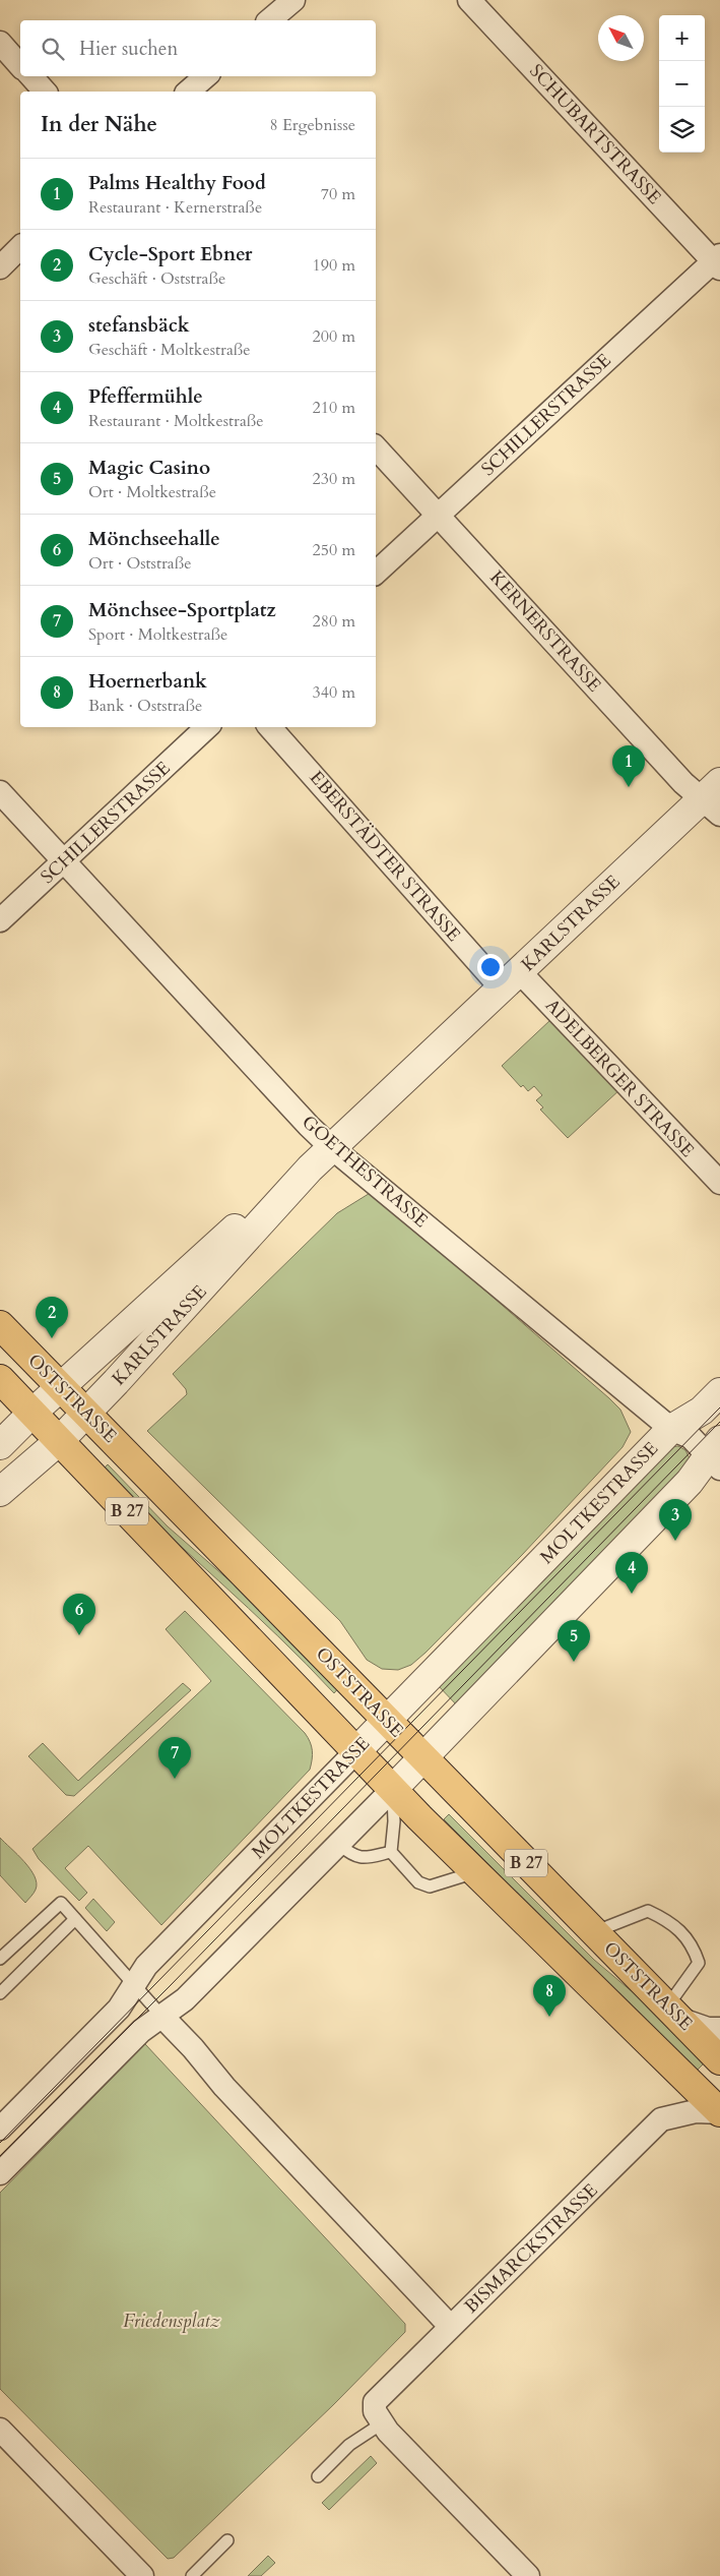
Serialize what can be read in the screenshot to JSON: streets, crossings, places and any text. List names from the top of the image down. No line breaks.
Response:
{"streets":{"main road":["OSTSTRASSE","B 27"],"street":["SCHUBARTSTRASSE","SCHILLERSTRASSE","KERNERSTRASSE","EBERSTÄDTER STRASSE","KARLSTRASSE","ADELBERGER STRASSE","GOETHESTRASSE","MOLTKESTRASSE","BISMARCKSTRASSE"]},"crossings":[["SCHUBARTSTRASSE","SCHILLERSTRASSE"],["SCHILLERSTRASSE","KERNERSTRASSE"],["SCHILLERSTRASSE","GOETHESTRASSE"],["KERNERSTRASSE","KARLSTRASSE"],["EBERSTÄDTER STRASSE","KARLSTRASSE"],["EBERSTÄDTER STRASSE","ADELBERGER STRASSE"],["KARLSTRASSE","ADELBERGER STRASSE"],["KARLSTRASSE","GOETHESTRASSE"],["KARLSTRASSE","OSTSTRASSE"],["GOETHESTRASSE","MOLTKESTRASSE"],["OSTSTRASSE","MOLTKESTRASSE"],["OSTSTRASSE","BISMARCKSTRASSE"]],"parks":["Friedensplatz"],"north":"top left","page":{"map_buttons":["+","−"],"search":"Hier suchen","heading":["In der Nähe","8 Ergebnisse"],"list":[{"mark":"1","name":"Palms Healthy Food","note":"Restaurant · Kernerstraße","value":"70 m"},{"mark":"2","name":"Cycle-Sport Ebner","note":"Geschäft · Oststraße","value":"190 m"},{"mark":"3","name":"stefansbäck","note":"Geschäft · Moltkestraße","value":"200 m"},{"mark":"4","name":"Pfeffermühle","note":"Restaurant · Moltkestraße","value":"210 m"},{"mark":"5","name":"Magic Casino","note":"Ort · Moltkestraße","value":"230 m"},{"mark":"6","name":"Mönchseehalle","note":"Ort · Oststraße","value":"250 m"},{"mark":"7","name":"Mönchsee-Sportplatz","note":"Sport · Moltkestraße","value":"280 m"},{"mark":"8","name":"Hoernerbank","note":"Bank · Oststraße","value":"340 m"}],"pins":["1","2","3","4","6","5","7","8"]}}
